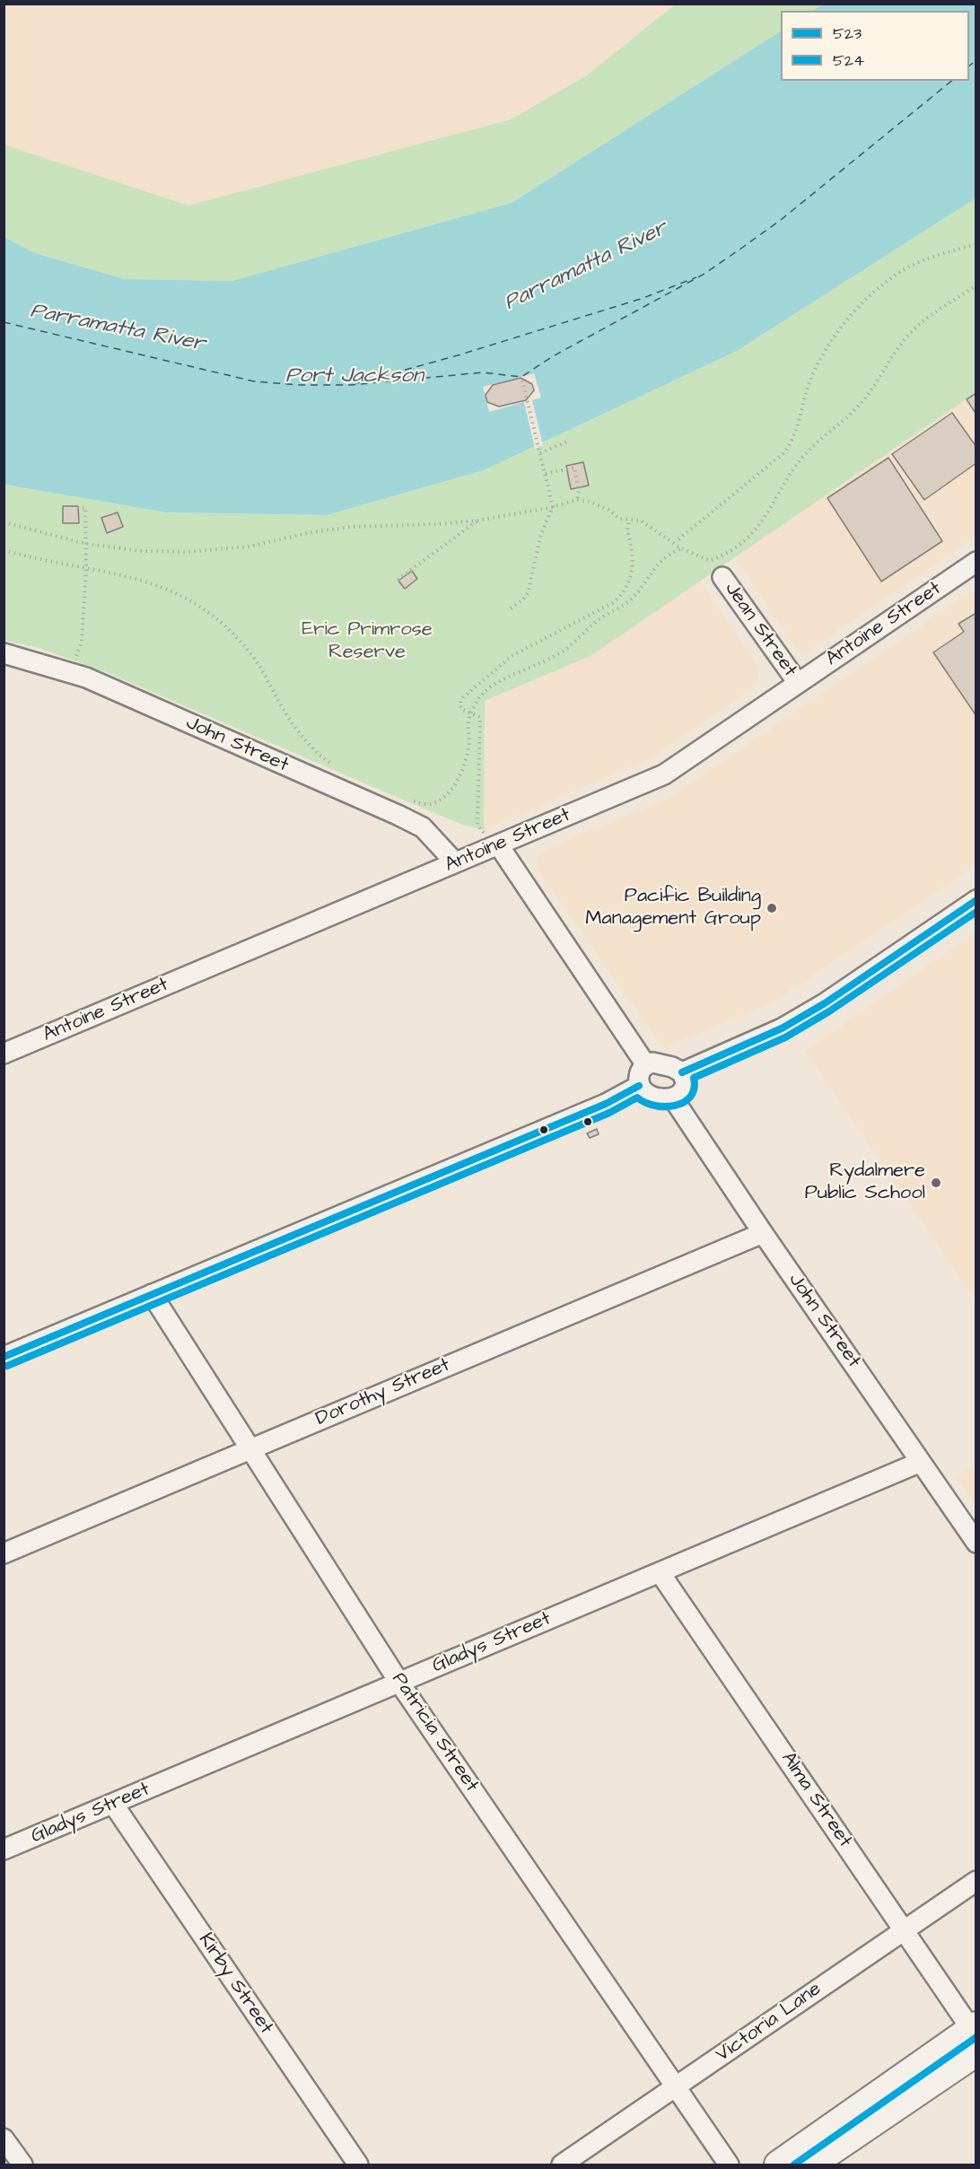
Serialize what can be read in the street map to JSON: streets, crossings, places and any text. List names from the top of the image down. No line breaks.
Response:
{"streets":{"street":["Antoine Street","Jean Street","John Street","Dorothy Street","Gladys Street","Patricia Street","Alma Street","Kirby Street","Victoria Lane"]},"crossings":[["Antoine Street","Jean Street"],["Antoine Street","John Street"],["John Street","Dorothy Street"],["John Street","Gladys Street"],["Dorothy Street","Patricia Street"],["Gladys Street","Patricia Street"],["Gladys Street","Alma Street"],["Gladys Street","Kirby Street"],["Patricia Street","Victoria Lane"],["Alma Street","Victoria Lane"]],"water":["Parramatta River","Port Jackson"],"parks":["Eric Primrose Reserve"],"places":["Pacific Building Management Group","Rydalmere Public School"],"lines":["transit line 523","transit line 524"],"legend":["523","524"]}
